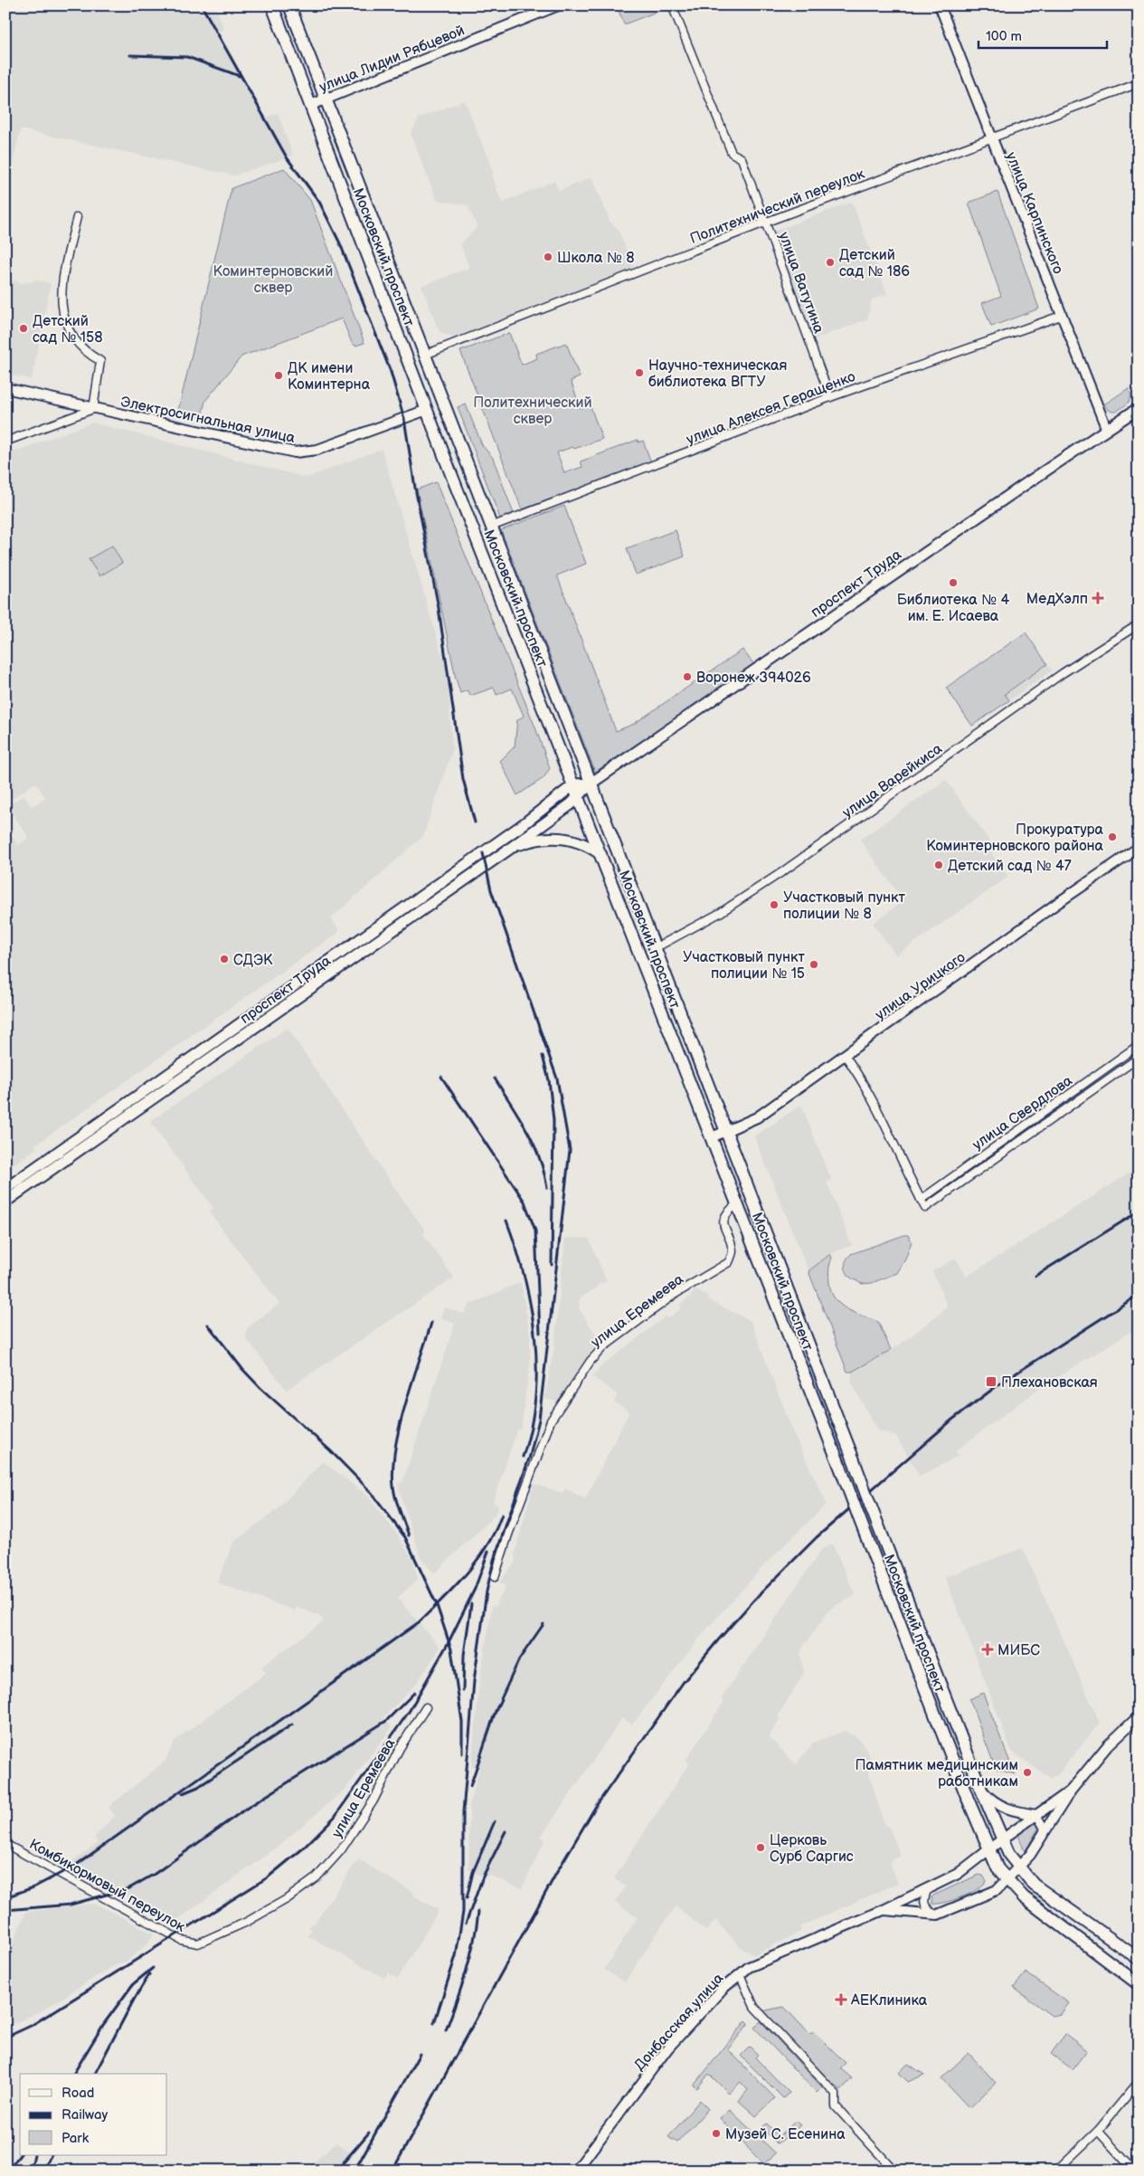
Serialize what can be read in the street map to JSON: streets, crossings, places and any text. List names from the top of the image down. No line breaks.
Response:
{"streets":{"main road":["Московский проспект","проспект Труда"],"street":["улица Лидии Рябцевой","Политехнический переулок","улица Карпинского","улица Ватутина","улица Алексея Геращенко","Электросигнальная улица","улица Варейкиса","улица Урицкого","улица Свердлова","улица Еремеева","Комбикормовый переулок","Донбасская улица"]},"crossings":[["улица Лидии Рябцевой","Московский проспект"],["Политехнический переулок","улица Карпинского"],["Политехнический переулок","Московский проспект"],["Политехнический переулок","улица Ватутина"],["улица Карпинского","улица Алексея Геращенко"],["улица Карпинского","проспект Труда"],["Московский проспект","улица Алексея Геращенко"],["Московский проспект","Электросигнальная улица"],["Московский проспект","проспект Труда"],["Московский проспект","улица Варейкиса"],["Московский проспект","улица Урицкого"],["Московский проспект","улица Еремеева"],["Московский проспект","Донбасская улица"],["улица Ватутина","улица Алексея Геращенко"],["улица Еремеева","Комбикормовый переулок"]],"parks":["Коминтерновский сквер","Политехнический сквер"],"places":{"other":["Школа № 8","Детский сад № 186","Детский сад № 158","Научно-техническая библиотека ВГТУ","ДК имени Коминтерна","Библиотека № 4 им. Е. Исаева","Воронеж 394026","Прокуратура Коминтерновского района","Детский сад № 47","Участковый пункт полиции № 8","СДЭК","Участковый пункт полиции № 15","Памятник медицинским работникам","Церковь Сурб Саргис","Музей С. Есенина"],"health":["МедХэлп","МИБС","АЕКлиника"],"transit":["Плехановская"]},"legend":["Road","Railway","Park"],"scale_bar":"100 m"}
